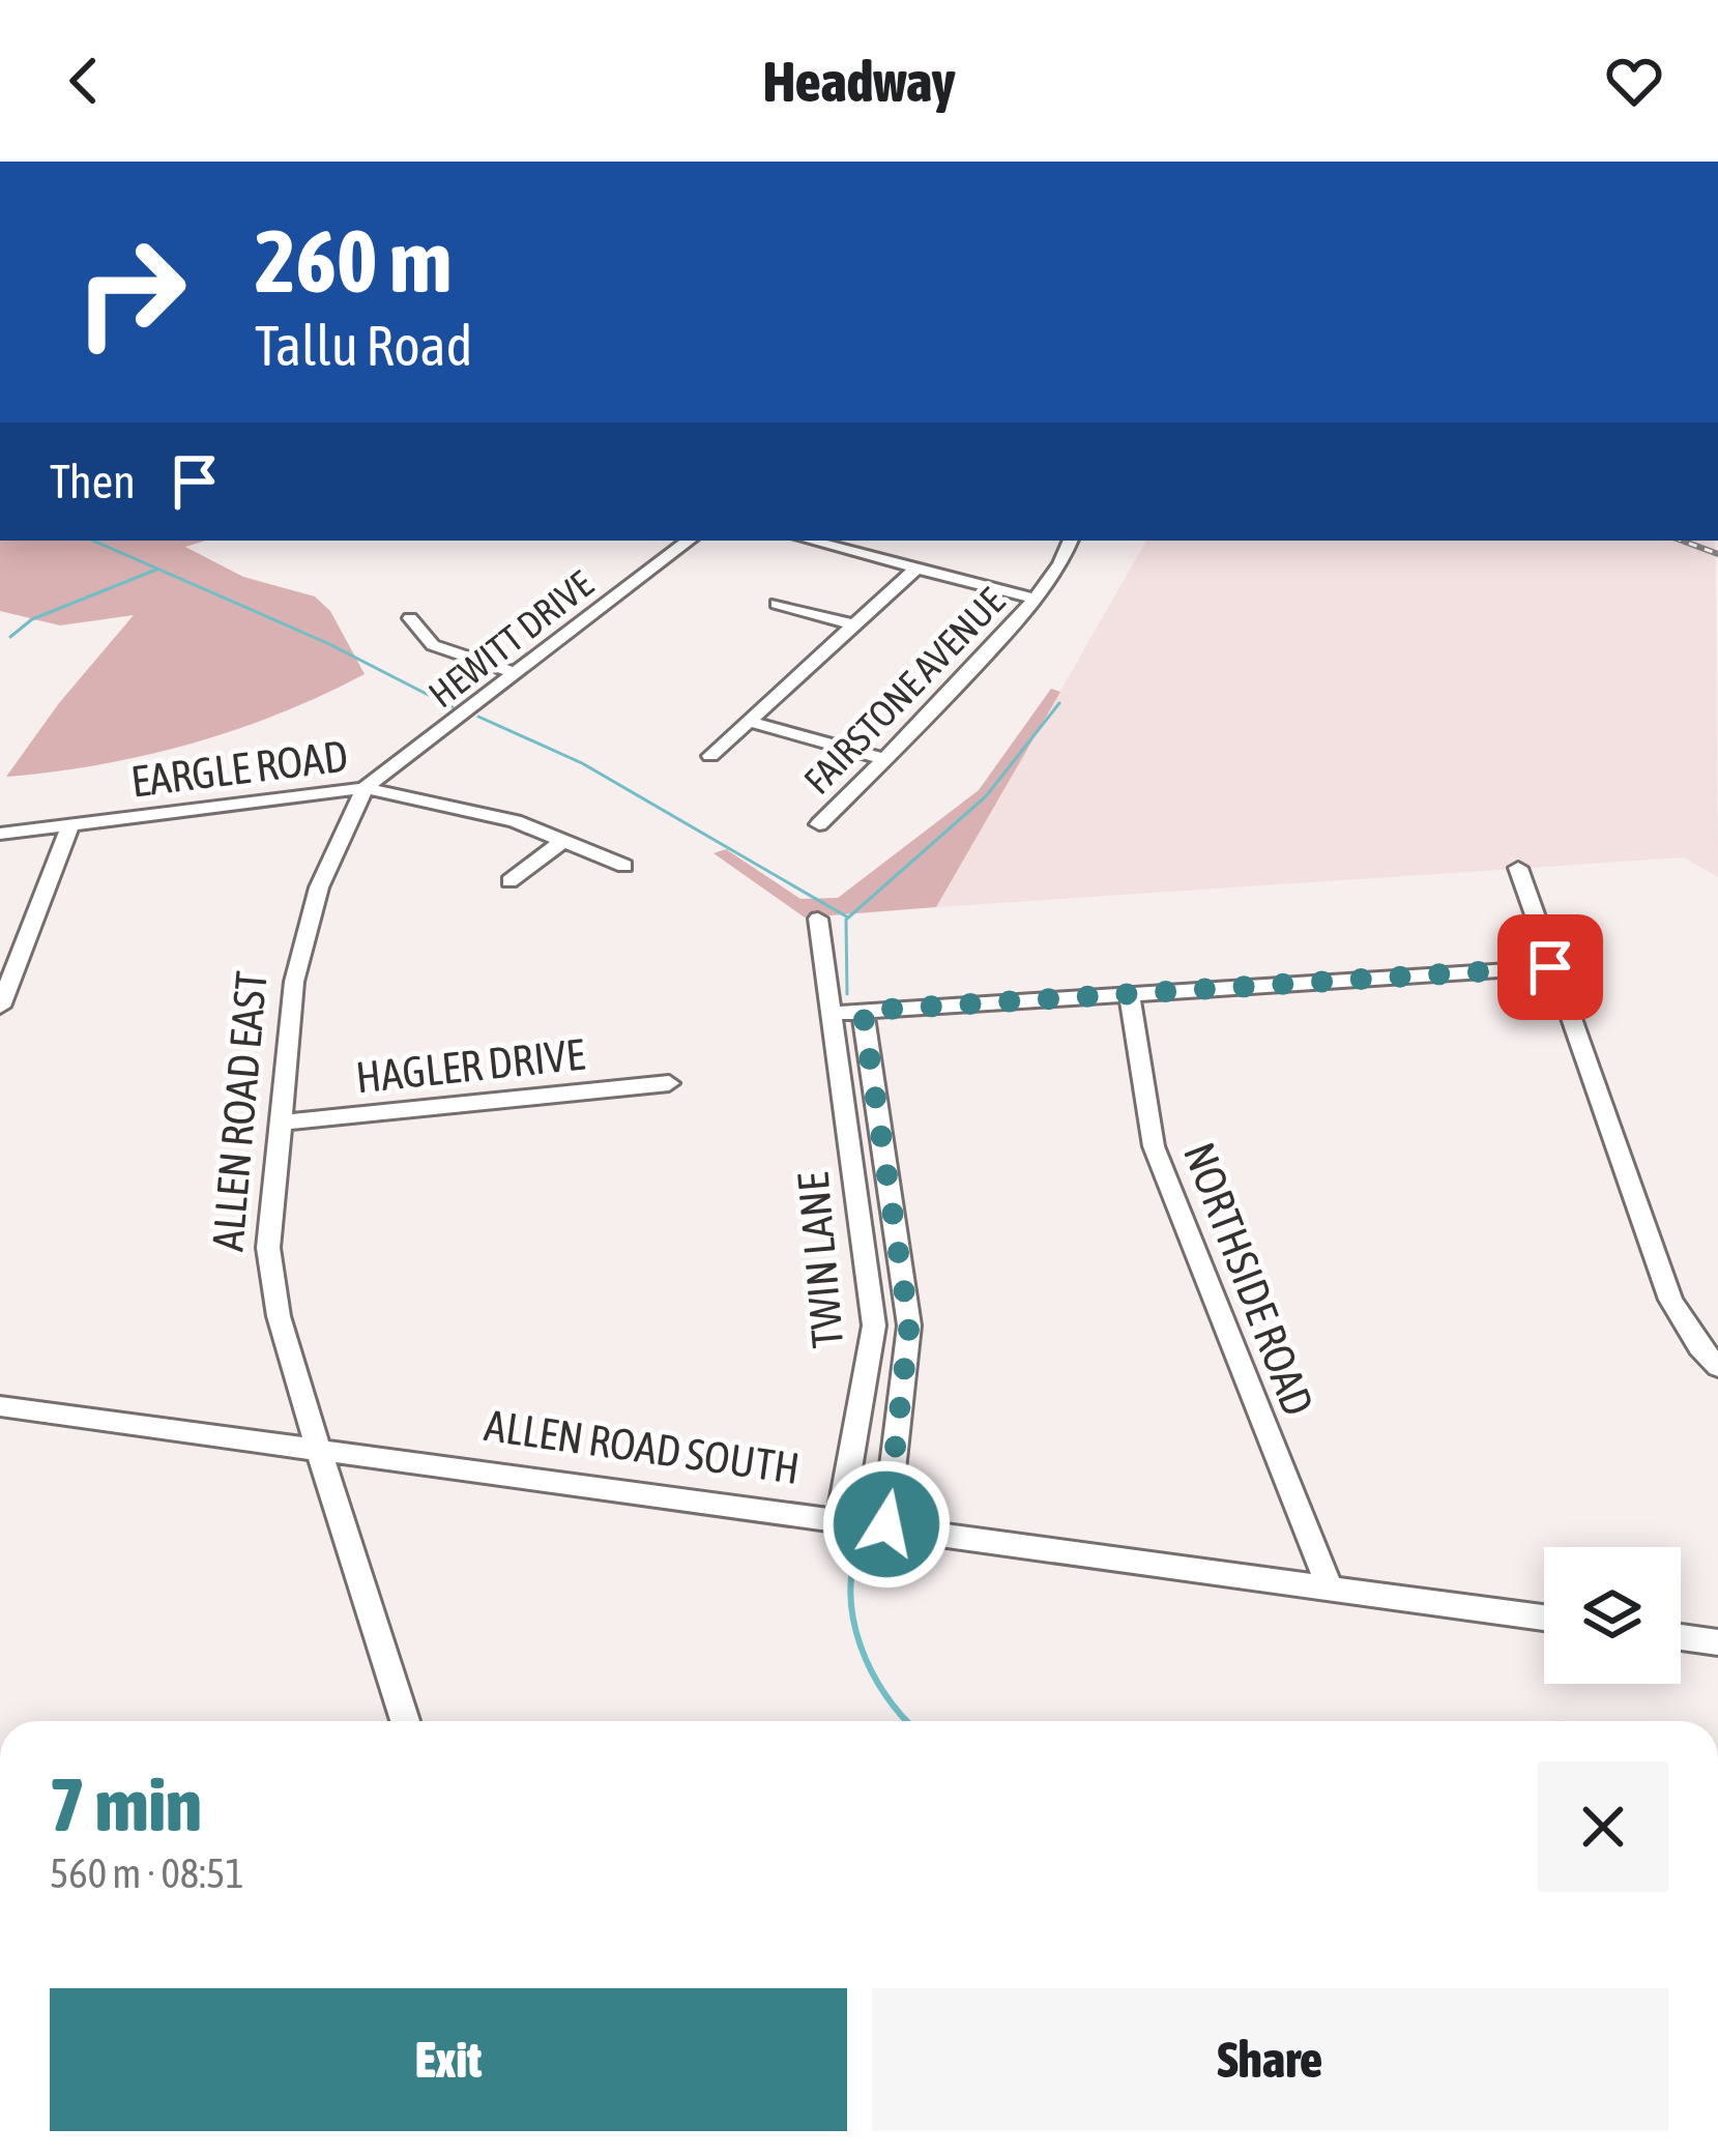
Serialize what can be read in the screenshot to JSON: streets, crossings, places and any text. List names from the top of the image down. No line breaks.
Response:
{"streets":{"street":["HEWITT DRIVE","FAIRSTONE AVENUE","EARGLE ROAD","HAGLER DRIVE","ALLEN ROAD EAST","TWIN LANE","NORTHSIDE ROAD","ALLEN ROAD SOUTH"]},"crossings":[["HEWITT DRIVE","EARGLE ROAD"],["HEWITT DRIVE","ALLEN ROAD EAST"],["EARGLE ROAD","ALLEN ROAD EAST"],["HAGLER DRIVE","ALLEN ROAD EAST"],["ALLEN ROAD EAST","ALLEN ROAD SOUTH"],["TWIN LANE","ALLEN ROAD SOUTH"],["NORTHSIDE ROAD","ALLEN ROAD SOUTH"]],"page":{"header":"Headway","turn":["260 m","Tallu Road"],"then":"Then","heading":["7 min","560 m · 08:51"],"buttons":["Exit","Share"]}}
